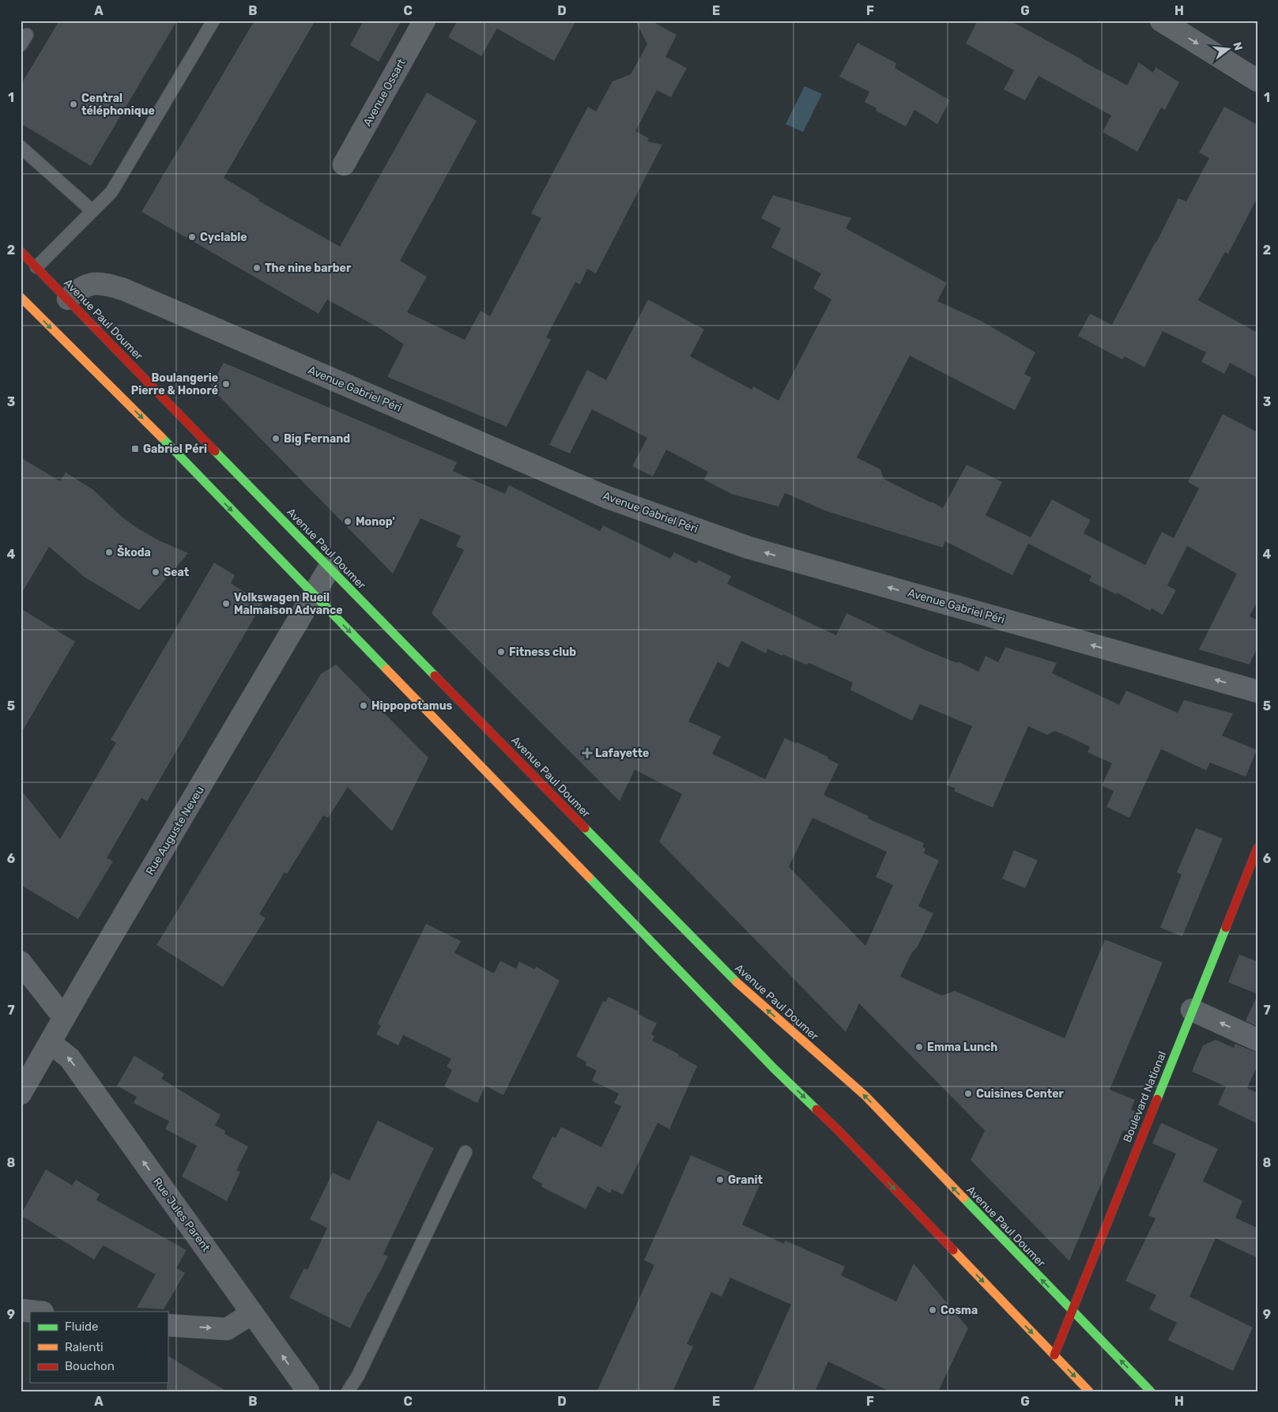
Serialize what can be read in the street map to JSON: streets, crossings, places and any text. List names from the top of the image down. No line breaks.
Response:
{"streets":{"main road":["Avenue Paul Doumer","Boulevard National"],"street":["Avenue Ossart","Avenue Gabriel Péri","Rue Auguste Neveu","Rue Jules Parent"]},"crossings":[["Avenue Paul Doumer","Avenue Gabriel Péri"],["Avenue Paul Doumer","Rue Auguste Neveu"],["Avenue Paul Doumer","Boulevard National"],["Rue Auguste Neveu","Rue Jules Parent"]],"one_way":["Avenue Gabriel Péri","Rue Jules Parent"],"places":{"other":["Central téléphonique","Cyclable","The nine barber","Boulangerie Pierre & Honoré","Big Fernand","Monop'","Škoda","Seat","Volkswagen Rueil Malmaison Advance","Fitness club","Hippopotamus","Emma Lunch","Cuisines Center","Granit","Cosma"],"transit":["Gabriel Péri"],"health":["Lafayette"]},"legend":["Fluide","Ralenti","Bouchon"],"north":"right","grid":{"columns":["A","B","C","D","E","F","G","H"],"rows":["1","2","3","4","5","6","7","8","9"]}}
